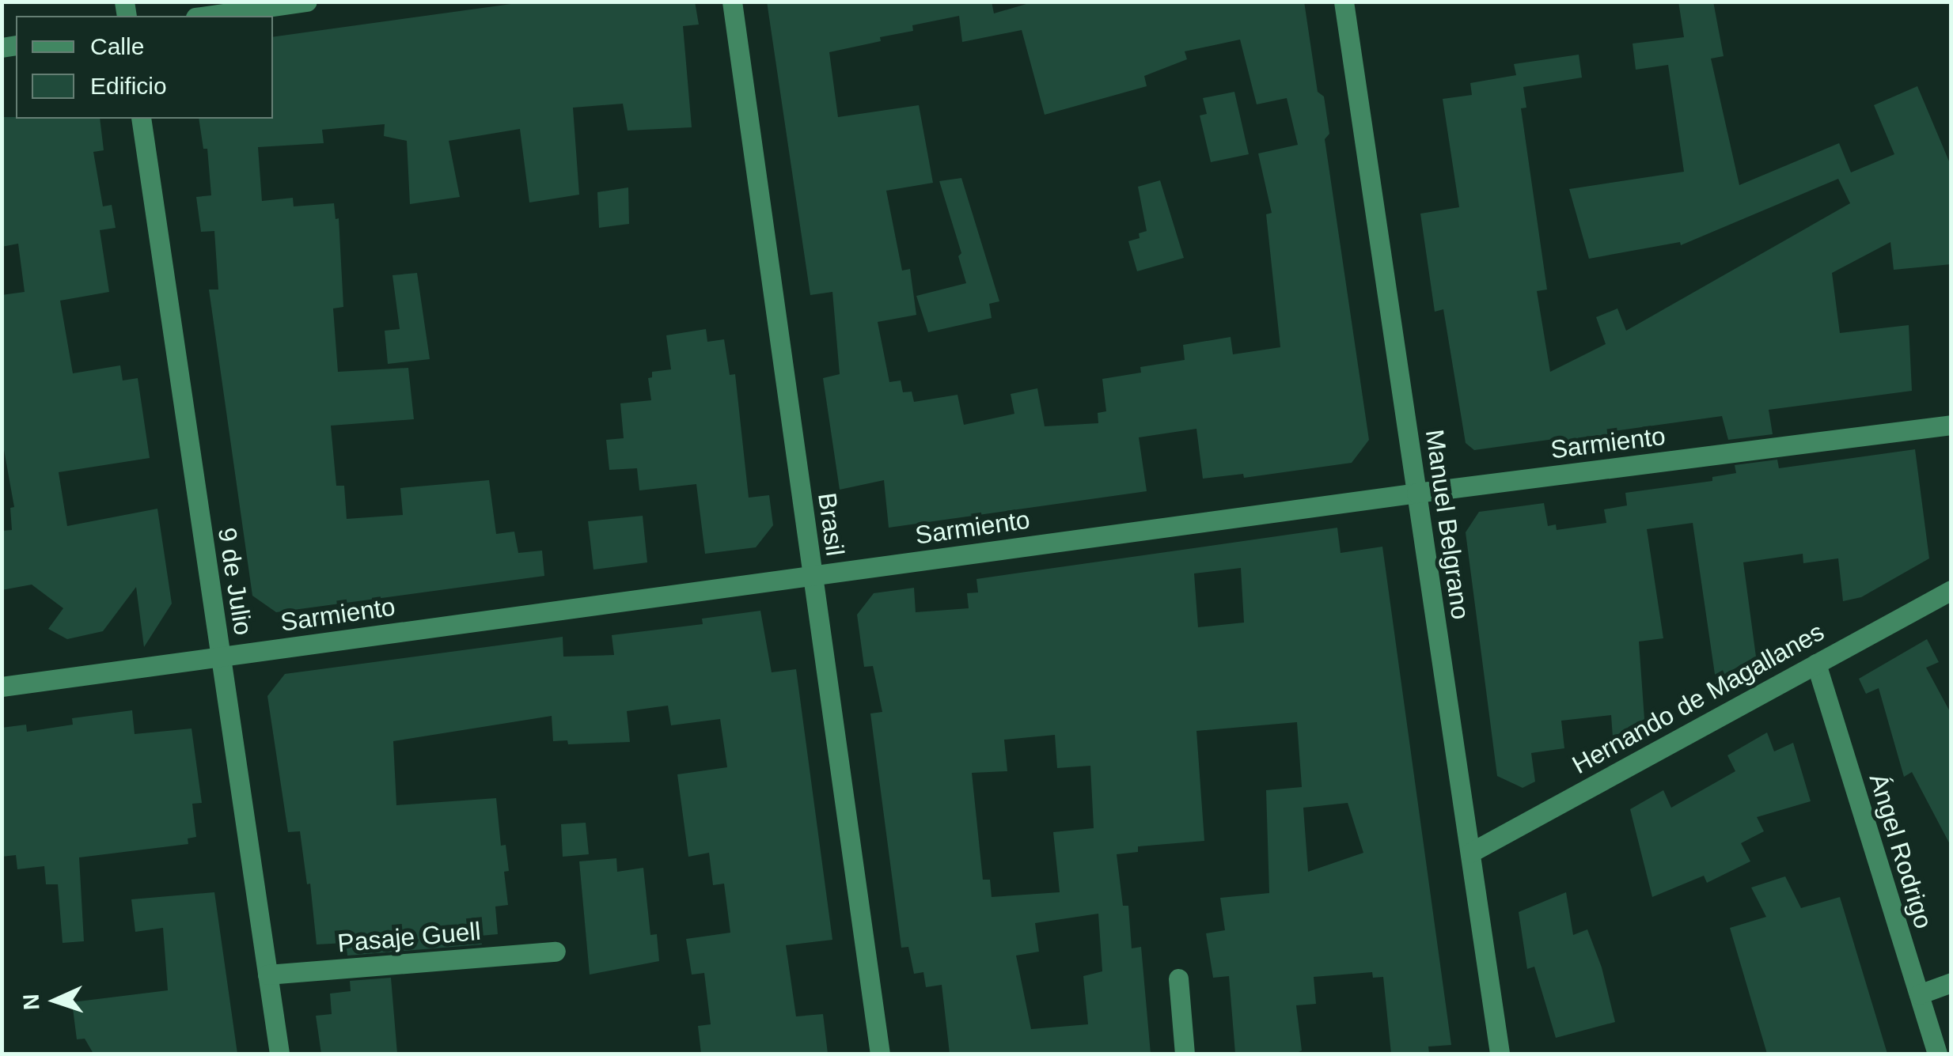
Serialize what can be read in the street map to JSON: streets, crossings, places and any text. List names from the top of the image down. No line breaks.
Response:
{"streets":{"street":["Sarmiento","Brasil","Manuel Belgrano","9 de Julio","Hernando de Magallanes","Ángel Rodrigo","Pasaje Guell"]},"crossings":[["Sarmiento","Brasil"],["Sarmiento","Manuel Belgrano"],["Sarmiento","9 de Julio"],["Manuel Belgrano","Hernando de Magallanes"],["9 de Julio","Pasaje Guell"],["Hernando de Magallanes","Ángel Rodrigo"]],"legend":["Calle","Edificio"],"north":"left"}
